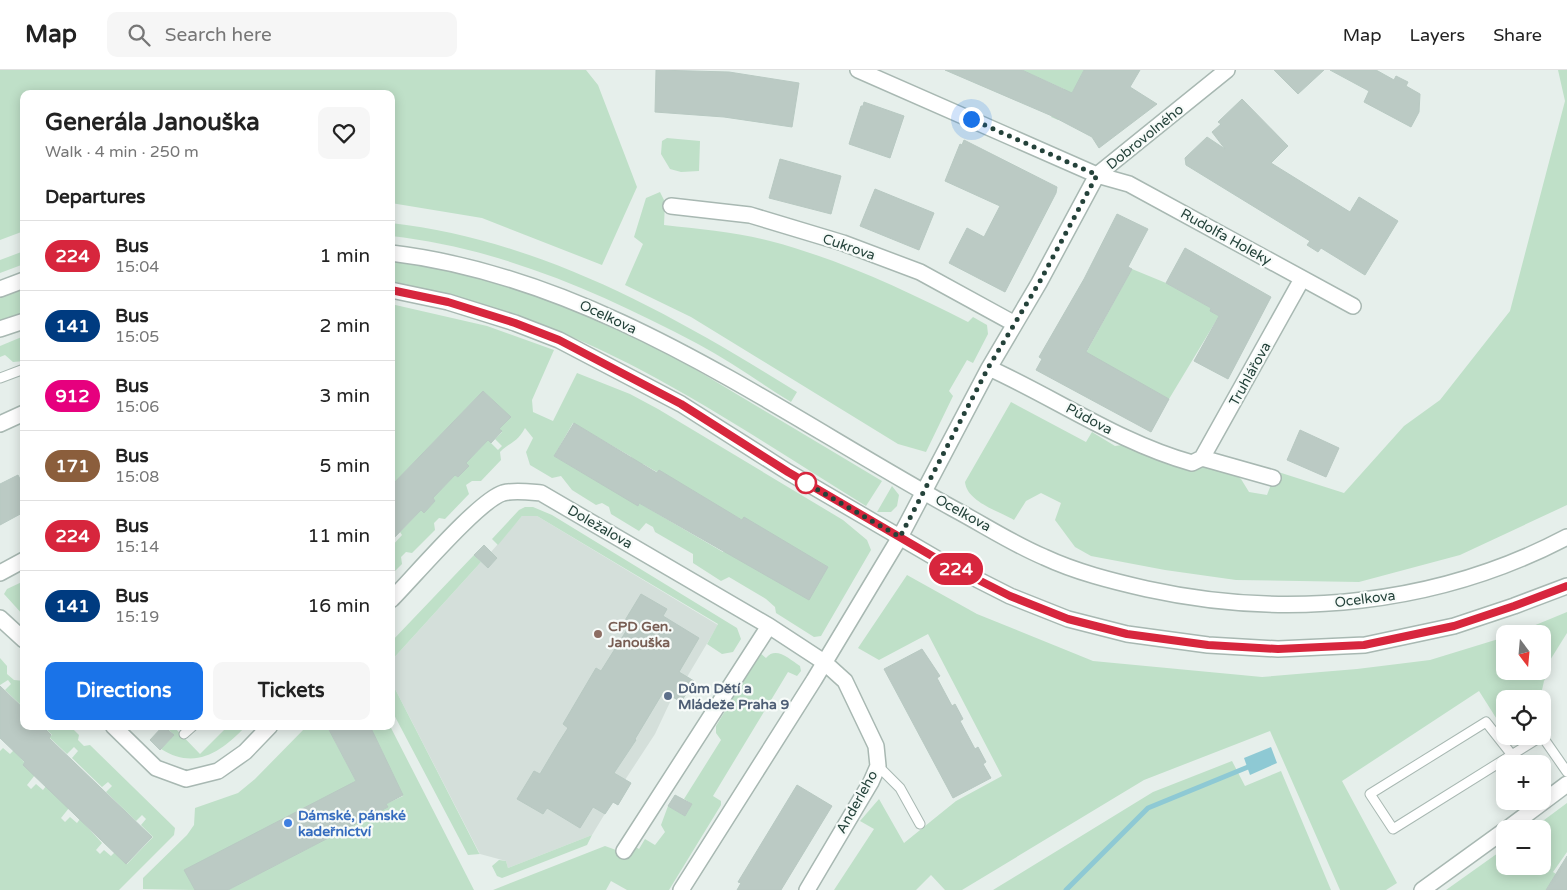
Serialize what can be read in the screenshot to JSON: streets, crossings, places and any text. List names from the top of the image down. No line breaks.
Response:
{"streets":{"street":["Dobrovolného","Rudolfa Holeky","Cukrova","Ocelkova","Truhlářova","Půdova","Doležalova","Anderleho"]},"crossings":[["Dobrovolného","Rudolfa Holeky"],["Dobrovolného","Cukrova"],["Dobrovolného","Ocelkova"],["Dobrovolného","Půdova"],["Dobrovolného","Doležalova"],["Dobrovolného","Anderleho"],["Rudolfa Holeky","Truhlářova"],["Truhlářova","Půdova"],["Doležalova","Anderleho"]],"places":["CPD Gen. Janouška","Dům Dětí a Mládeže Praha 9","Dámské, pánské kadeřnictví"],"lines":["bus line 224"],"north":"bottom","page":{"header":"Map","search":"Search here","nav":["Map","Layers","Share"],"on_map":"224","heading":[["Generála Janouška","Walk · 4 min · 250 m"],"Departures"],"list":[{"mark":"224","name":"Bus","note":"15:04","value":"1 min"},{"mark":"141","name":"Bus","note":"15:05","value":"2 min"},{"mark":"912","name":"Bus","note":"15:06","value":"3 min"},{"mark":"171","name":"Bus","note":"15:08","value":"5 min"},{"mark":"224","name":"Bus","note":"15:14","value":"11 min"},{"mark":"141","name":"Bus","note":"15:19","value":"16 min"}],"map_buttons":["+","−"],"buttons":["Directions","Tickets"]}}
